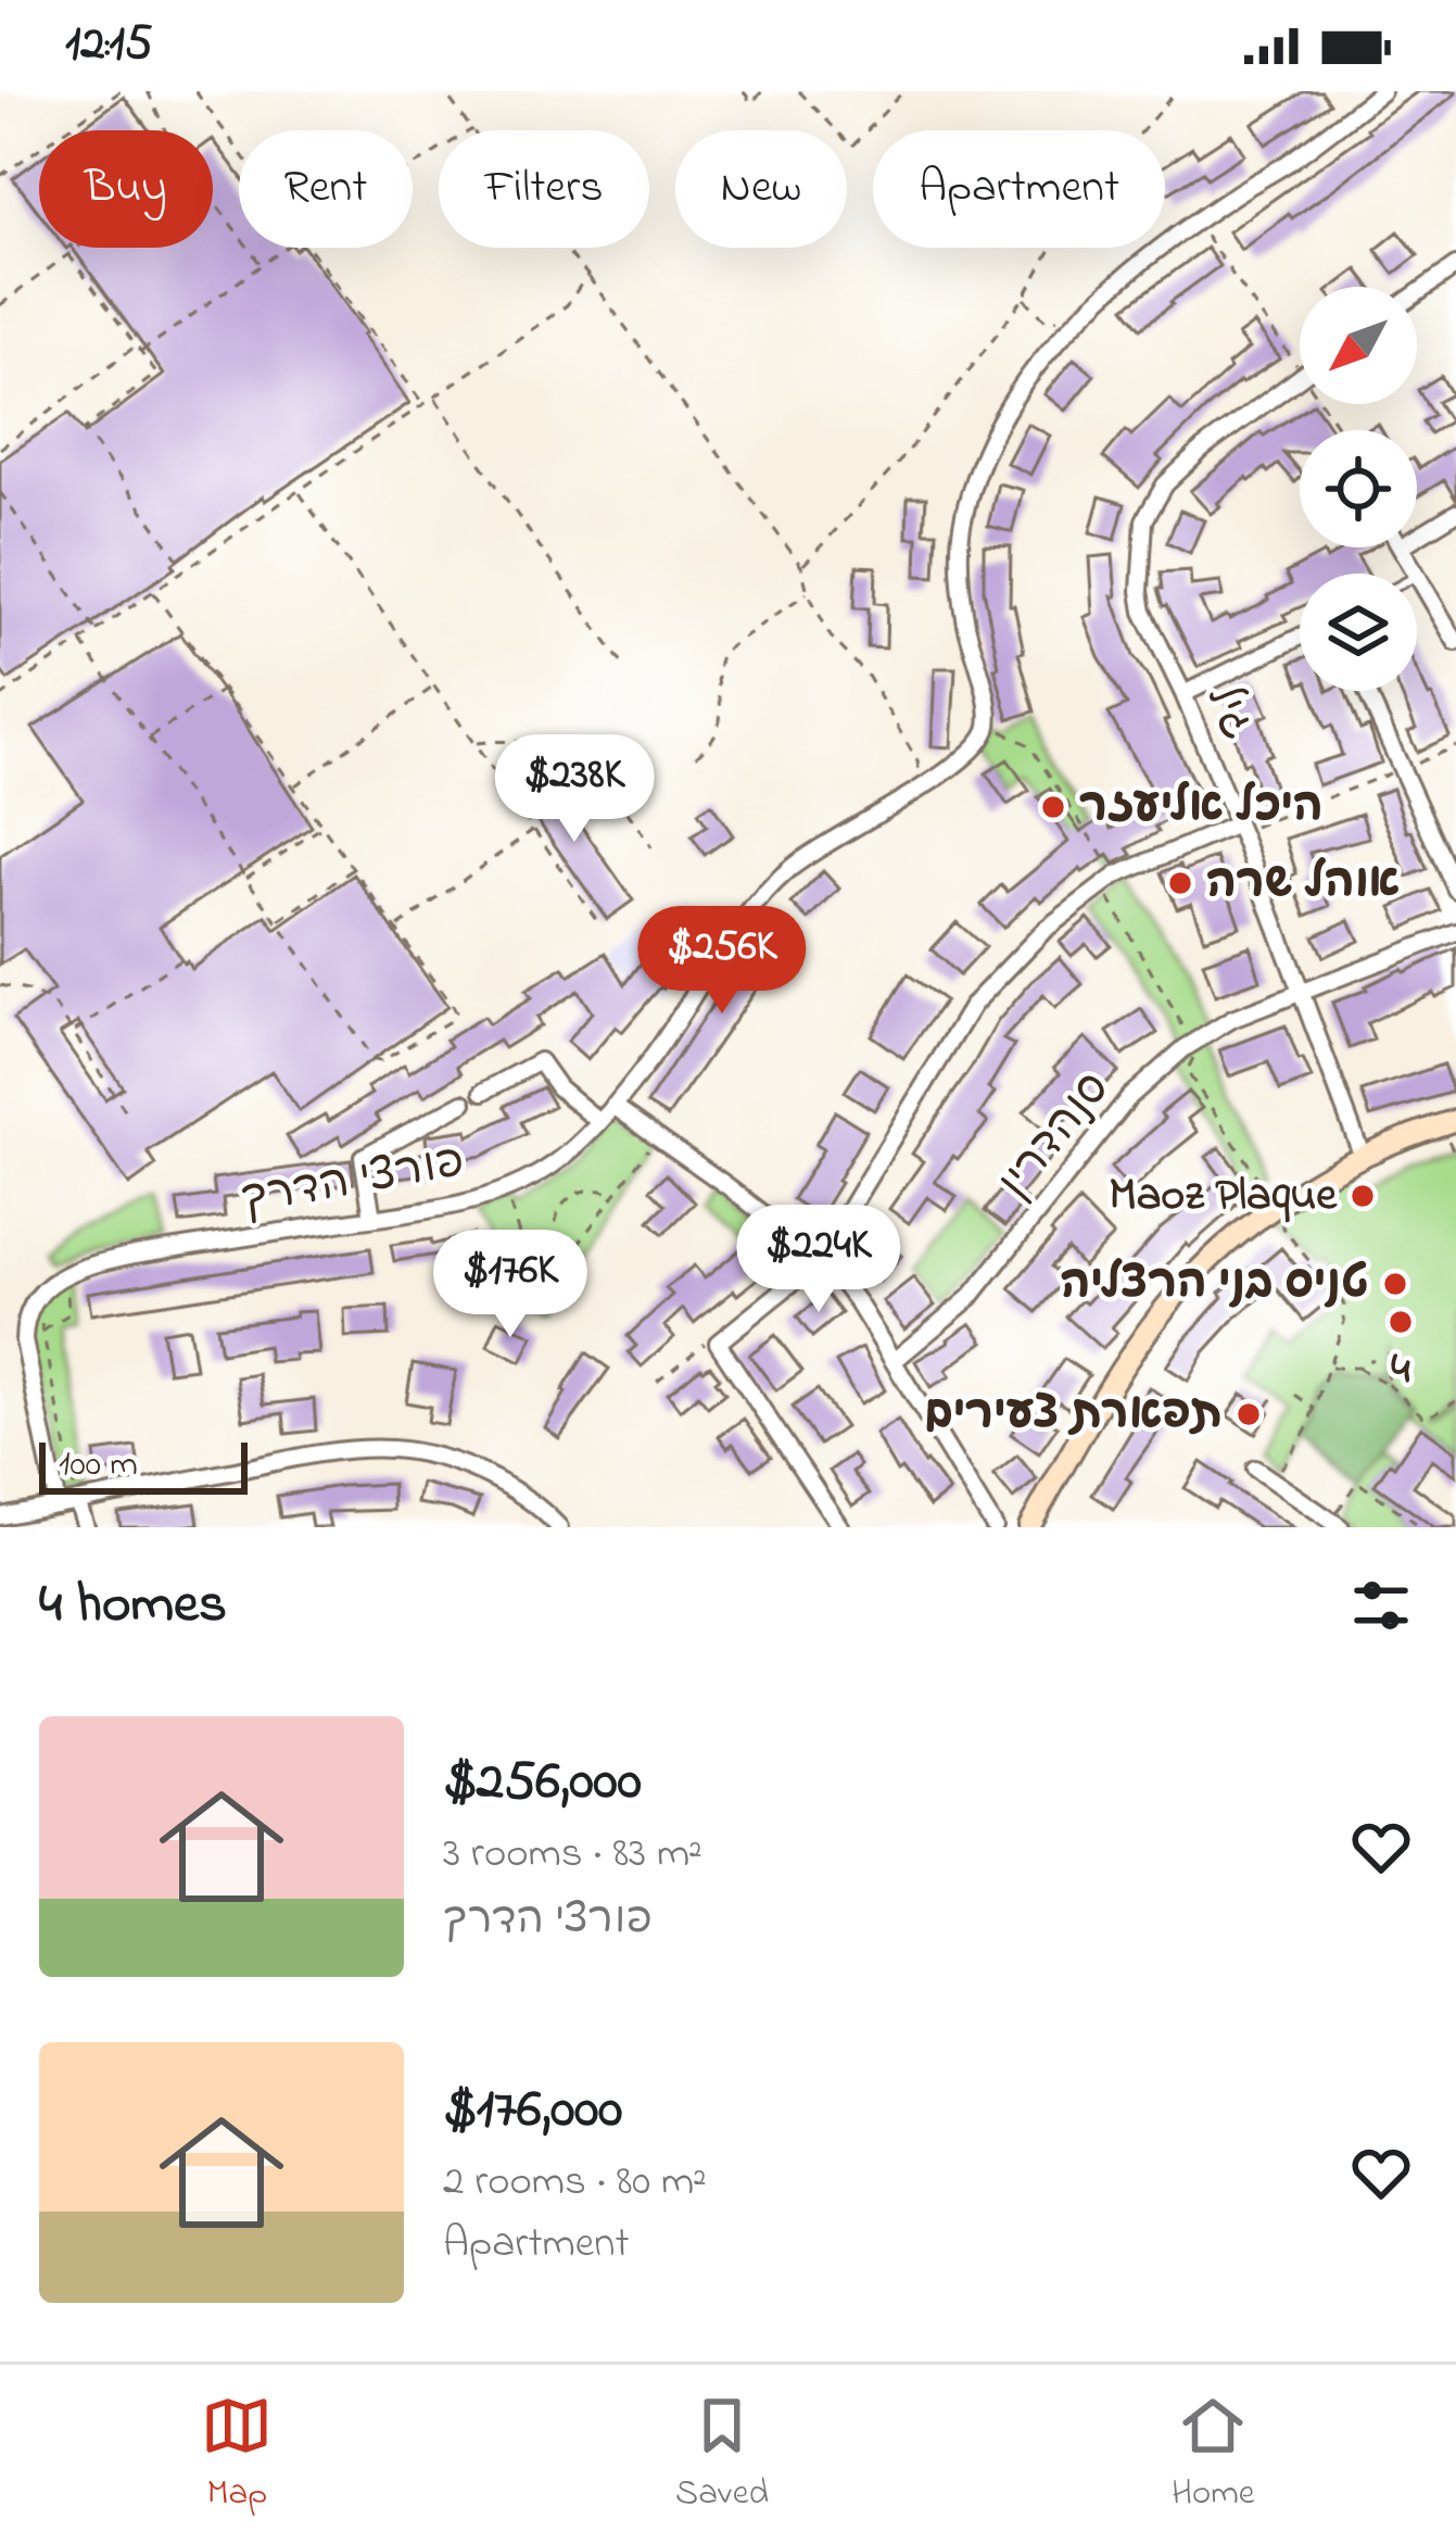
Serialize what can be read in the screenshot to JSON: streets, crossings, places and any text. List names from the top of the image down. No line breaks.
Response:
{"streets":{"street":["גיל","סנהדרין","פורצי הדרך"]},"crossings":[["גיל","סנהדרין"]],"places":["היכל אליעזר","אוהל שרה","Maoz Plaque","טניס בני הרצליה","4","תפארת צעירים"],"scale_bar":"100 m","north":"bottom left","page":{"status":"12:15","chip":["Buy","Rent","Filters","New","Apartment"],"price":["$238K","$256K","$224K","$176K"],"scale":"100 m","heading":"4 homes","list":[{"name":"$256,000","note":"3 rooms · 83 m² · פורצי הדרך"},{"name":"$176,000","note":"2 rooms · 80 m² · Apartment"}],"tabs":["Map","Saved","Home"]}}
